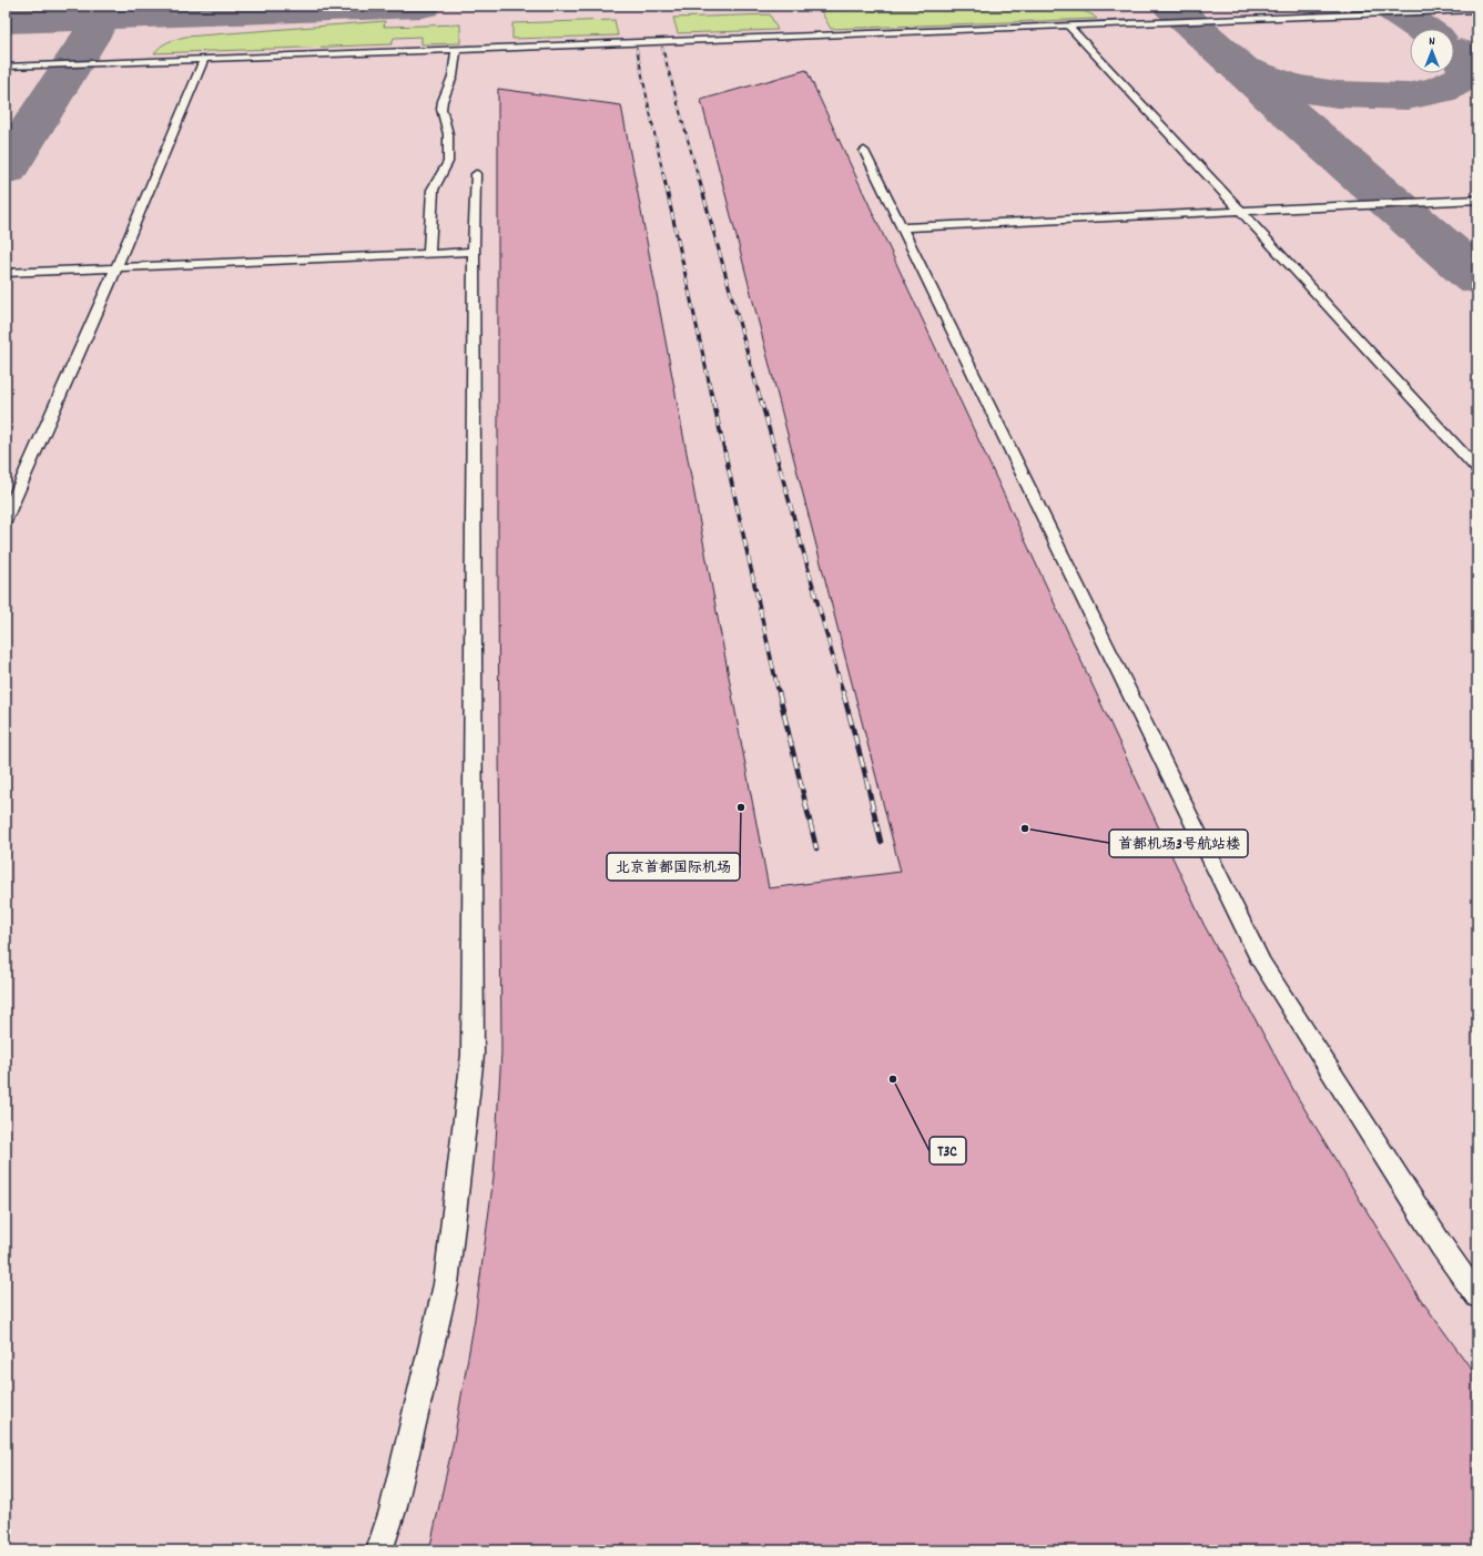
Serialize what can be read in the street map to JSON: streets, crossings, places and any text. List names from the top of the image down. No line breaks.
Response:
{"places":["北京首都国际机场","首都机场3号航站楼","T3C"],"north":"top"}
